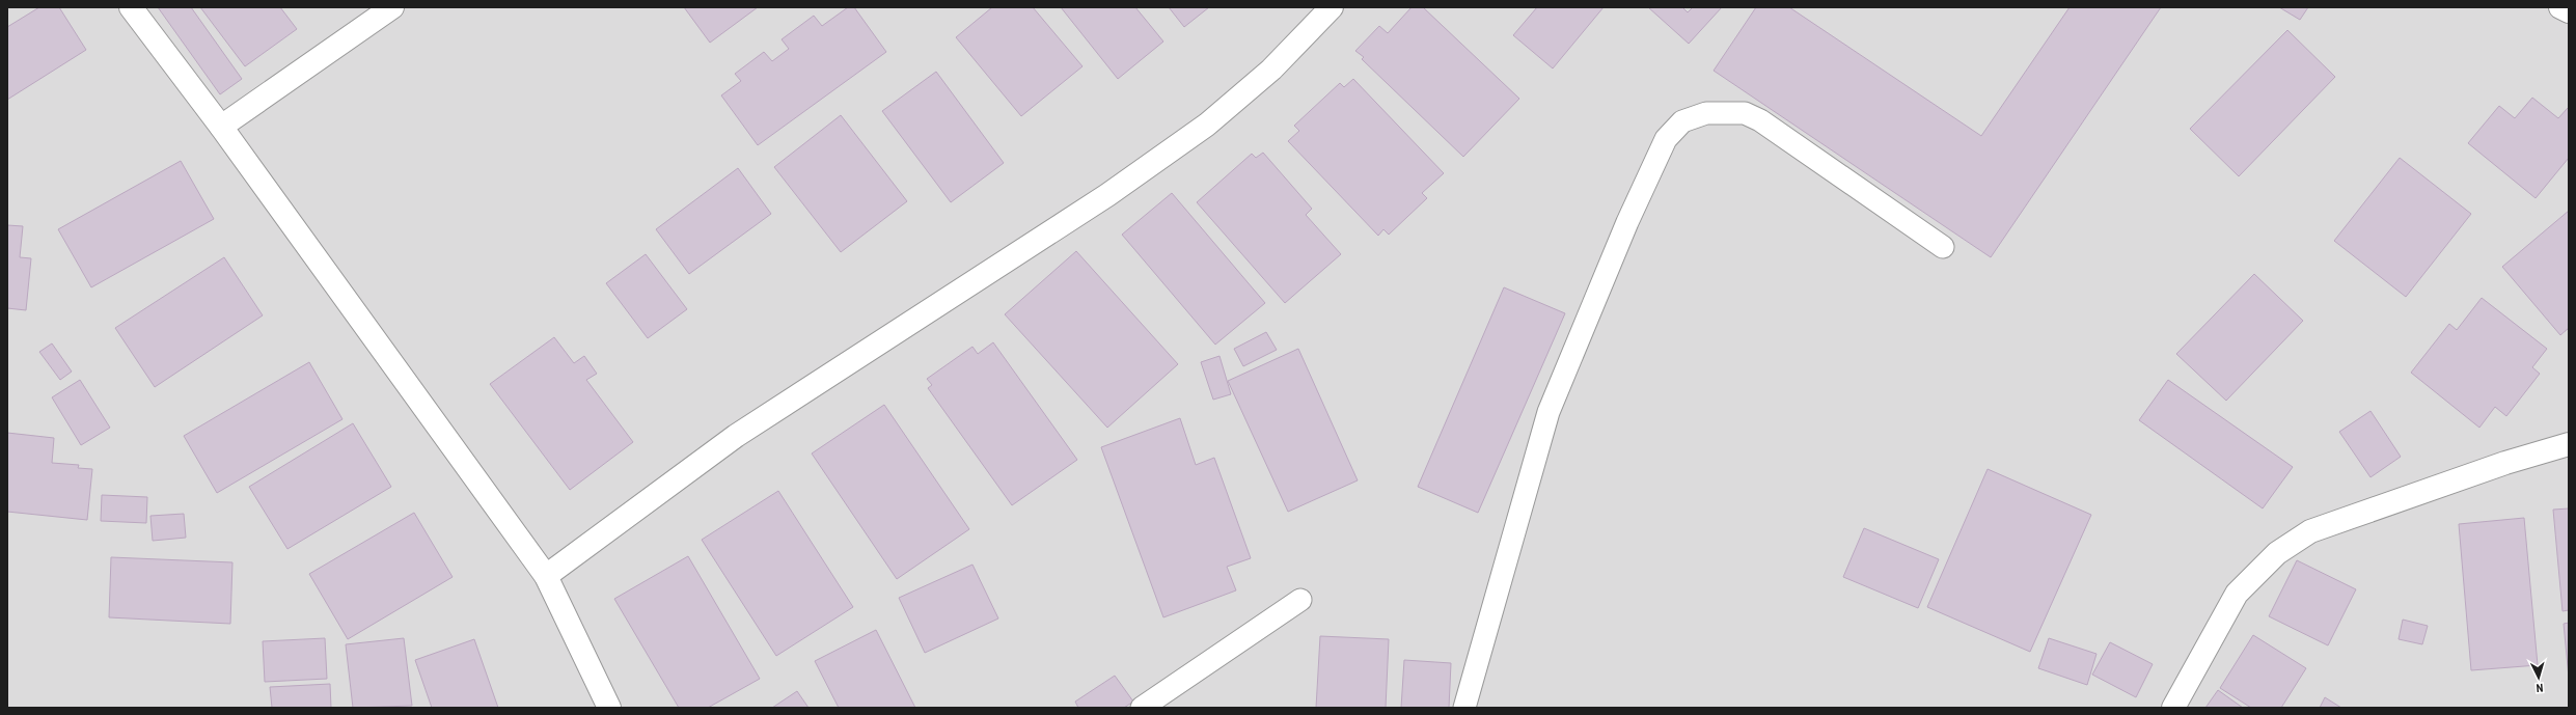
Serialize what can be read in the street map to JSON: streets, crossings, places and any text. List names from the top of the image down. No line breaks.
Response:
{"north":"bottom"}
